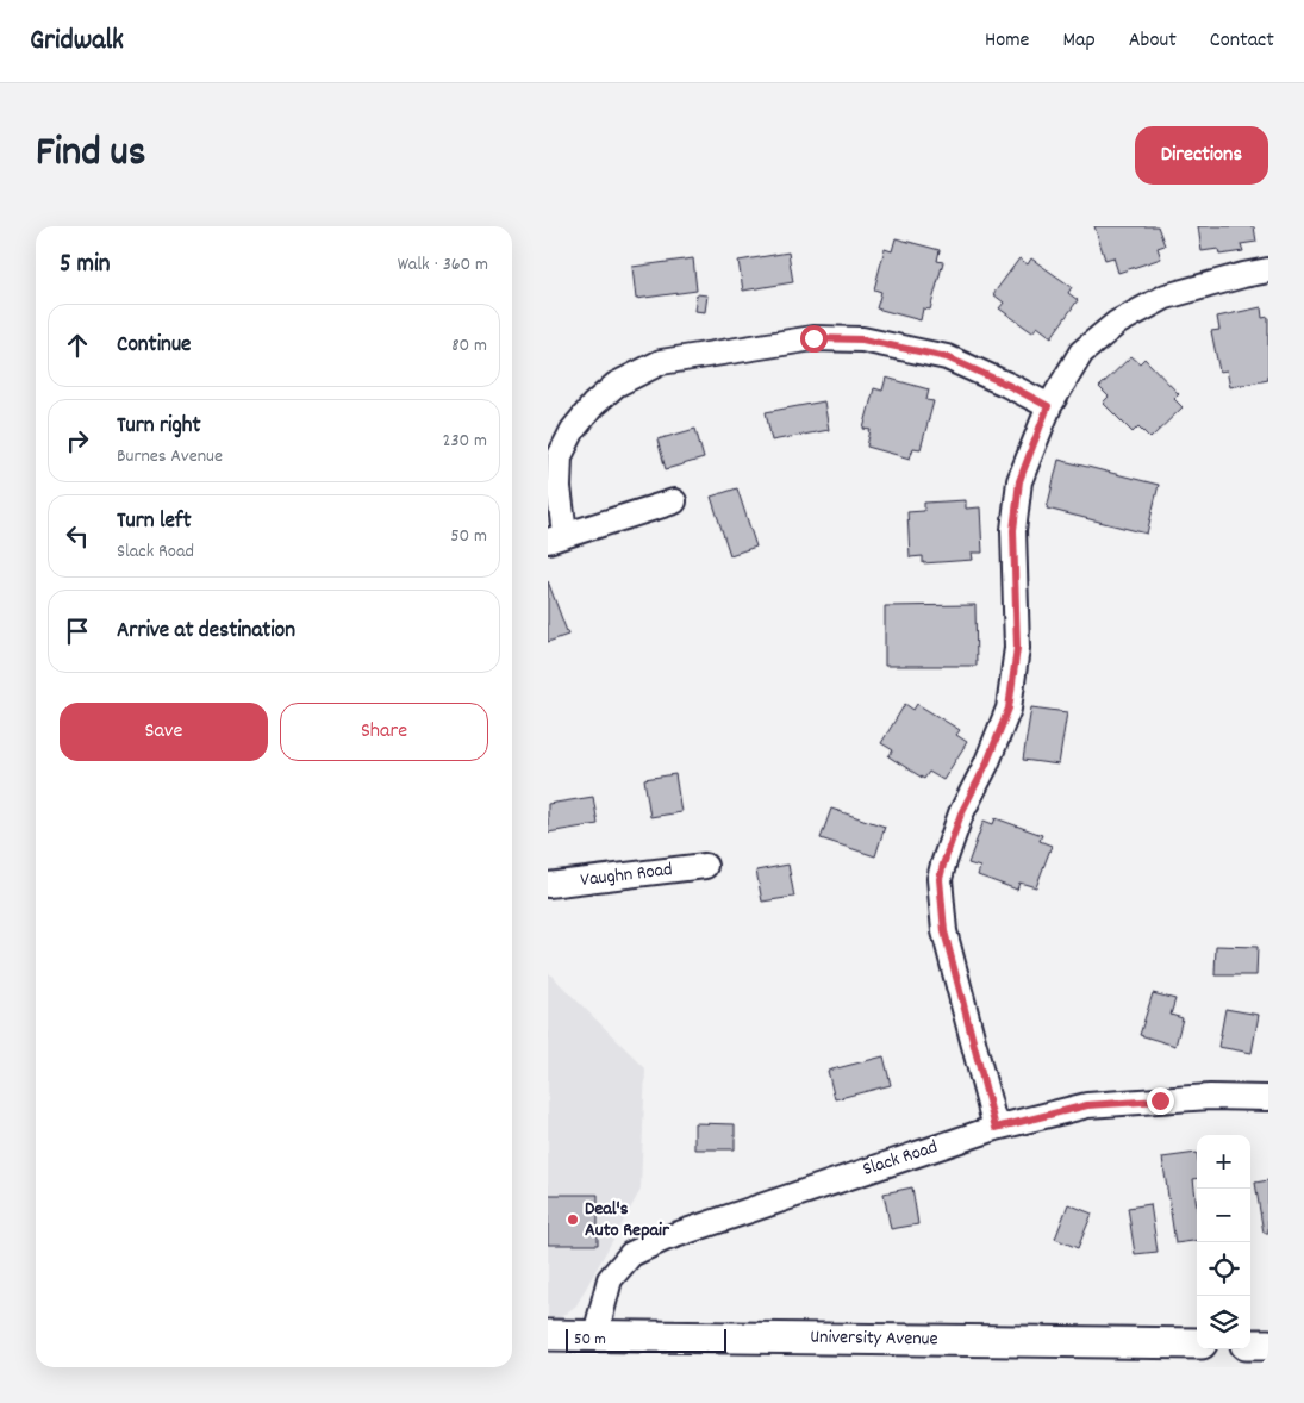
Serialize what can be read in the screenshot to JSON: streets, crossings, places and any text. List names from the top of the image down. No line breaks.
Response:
{"streets":{"main road":["University Avenue"],"street":["Vaughn Road","Slack Road"]},"crossings":[["Slack Road","University Avenue"]],"places":["Deal's Auto Repair"],"scale_bar":"50 m","page":{"header":"Gridwalk","nav":["Home","Map","About","Contact"],"title":"Find us","buttons":["Directions",["Save","Share"]],"heading":["5 min","Walk · 360 m"],"list":[["Continue","80 m"],["Turn right","Burnes Avenue","230 m"],["Turn left","Slack Road","50 m"],"Arrive at destination"],"map_buttons":["+","−"],"scale":"50 m"}}
